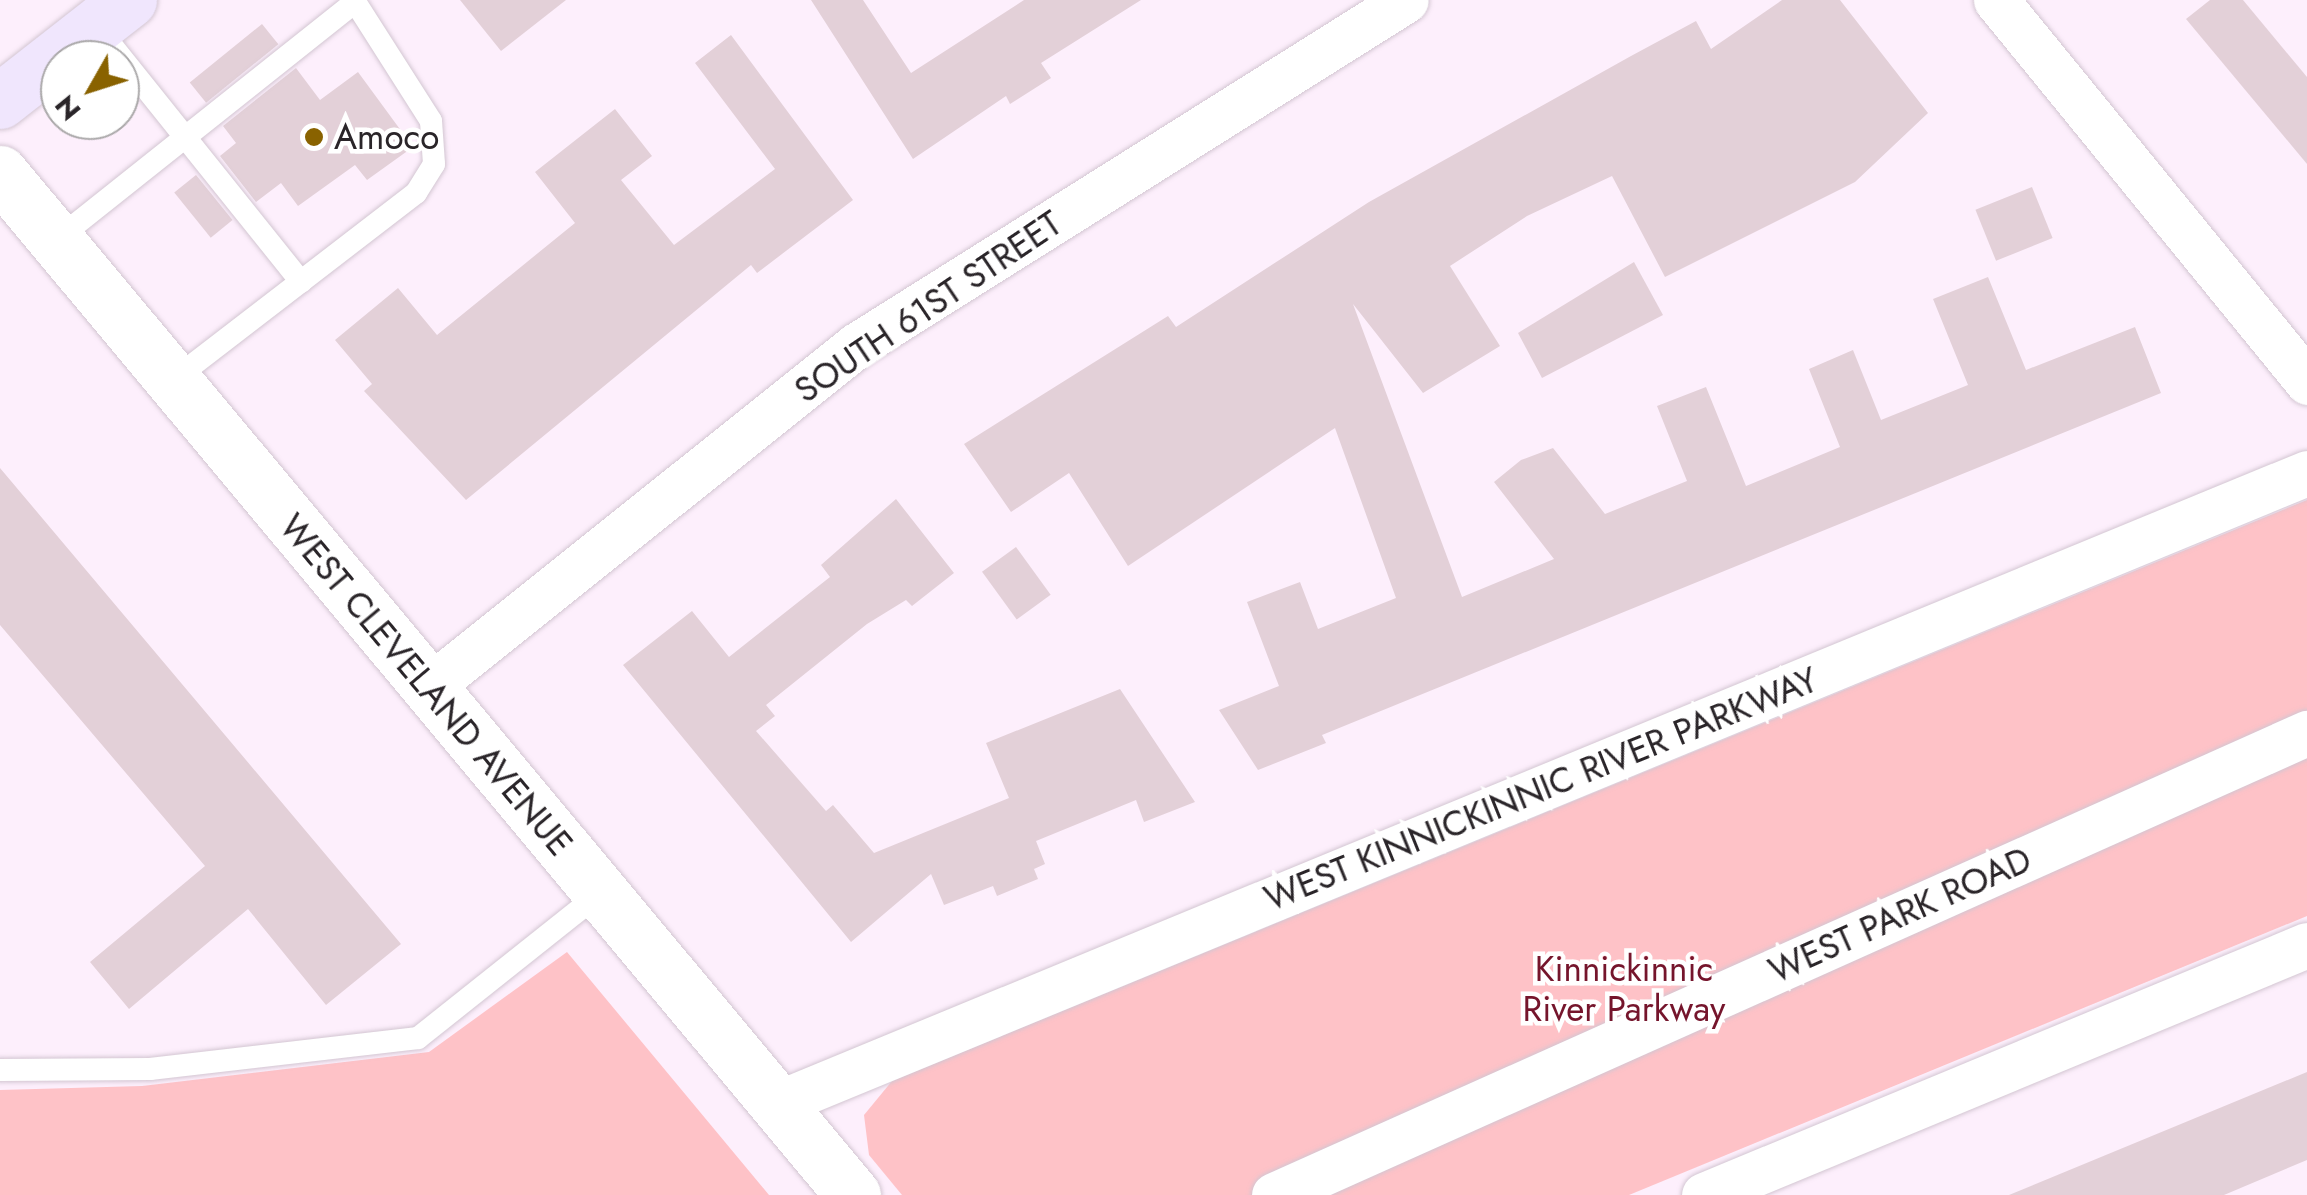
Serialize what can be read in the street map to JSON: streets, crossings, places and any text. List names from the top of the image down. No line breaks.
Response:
{"streets":{"street":["SOUTH 61ST STREET","WEST CLEVELAND AVENUE","WEST KINNICKINNIC RIVER PARKWAY","WEST PARK ROAD"]},"crossings":[["SOUTH 61ST STREET","WEST CLEVELAND AVENUE"],["WEST CLEVELAND AVENUE","WEST KINNICKINNIC RIVER PARKWAY"]],"parks":["Kinnickinnic River Parkway"],"places":["Amoco"],"north":"bottom left"}
